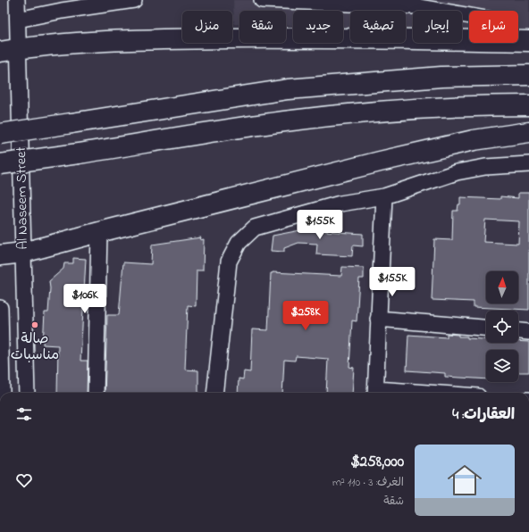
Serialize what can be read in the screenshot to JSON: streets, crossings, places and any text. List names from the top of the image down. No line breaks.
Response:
{"streets":{"street":["Al Naseem Street"]},"places":["صالة مناسبات"],"north":"top","page":{"chip":["شراء","إيجار","تصفية","جديد","شقة","منزل"],"price":["$155K","$155K","$106K","$258K"],"heading":"العقارات: 4","list":[{"name":"$258,000","note":"الغرف: 3 · 110 m² · شقة"}]}}
